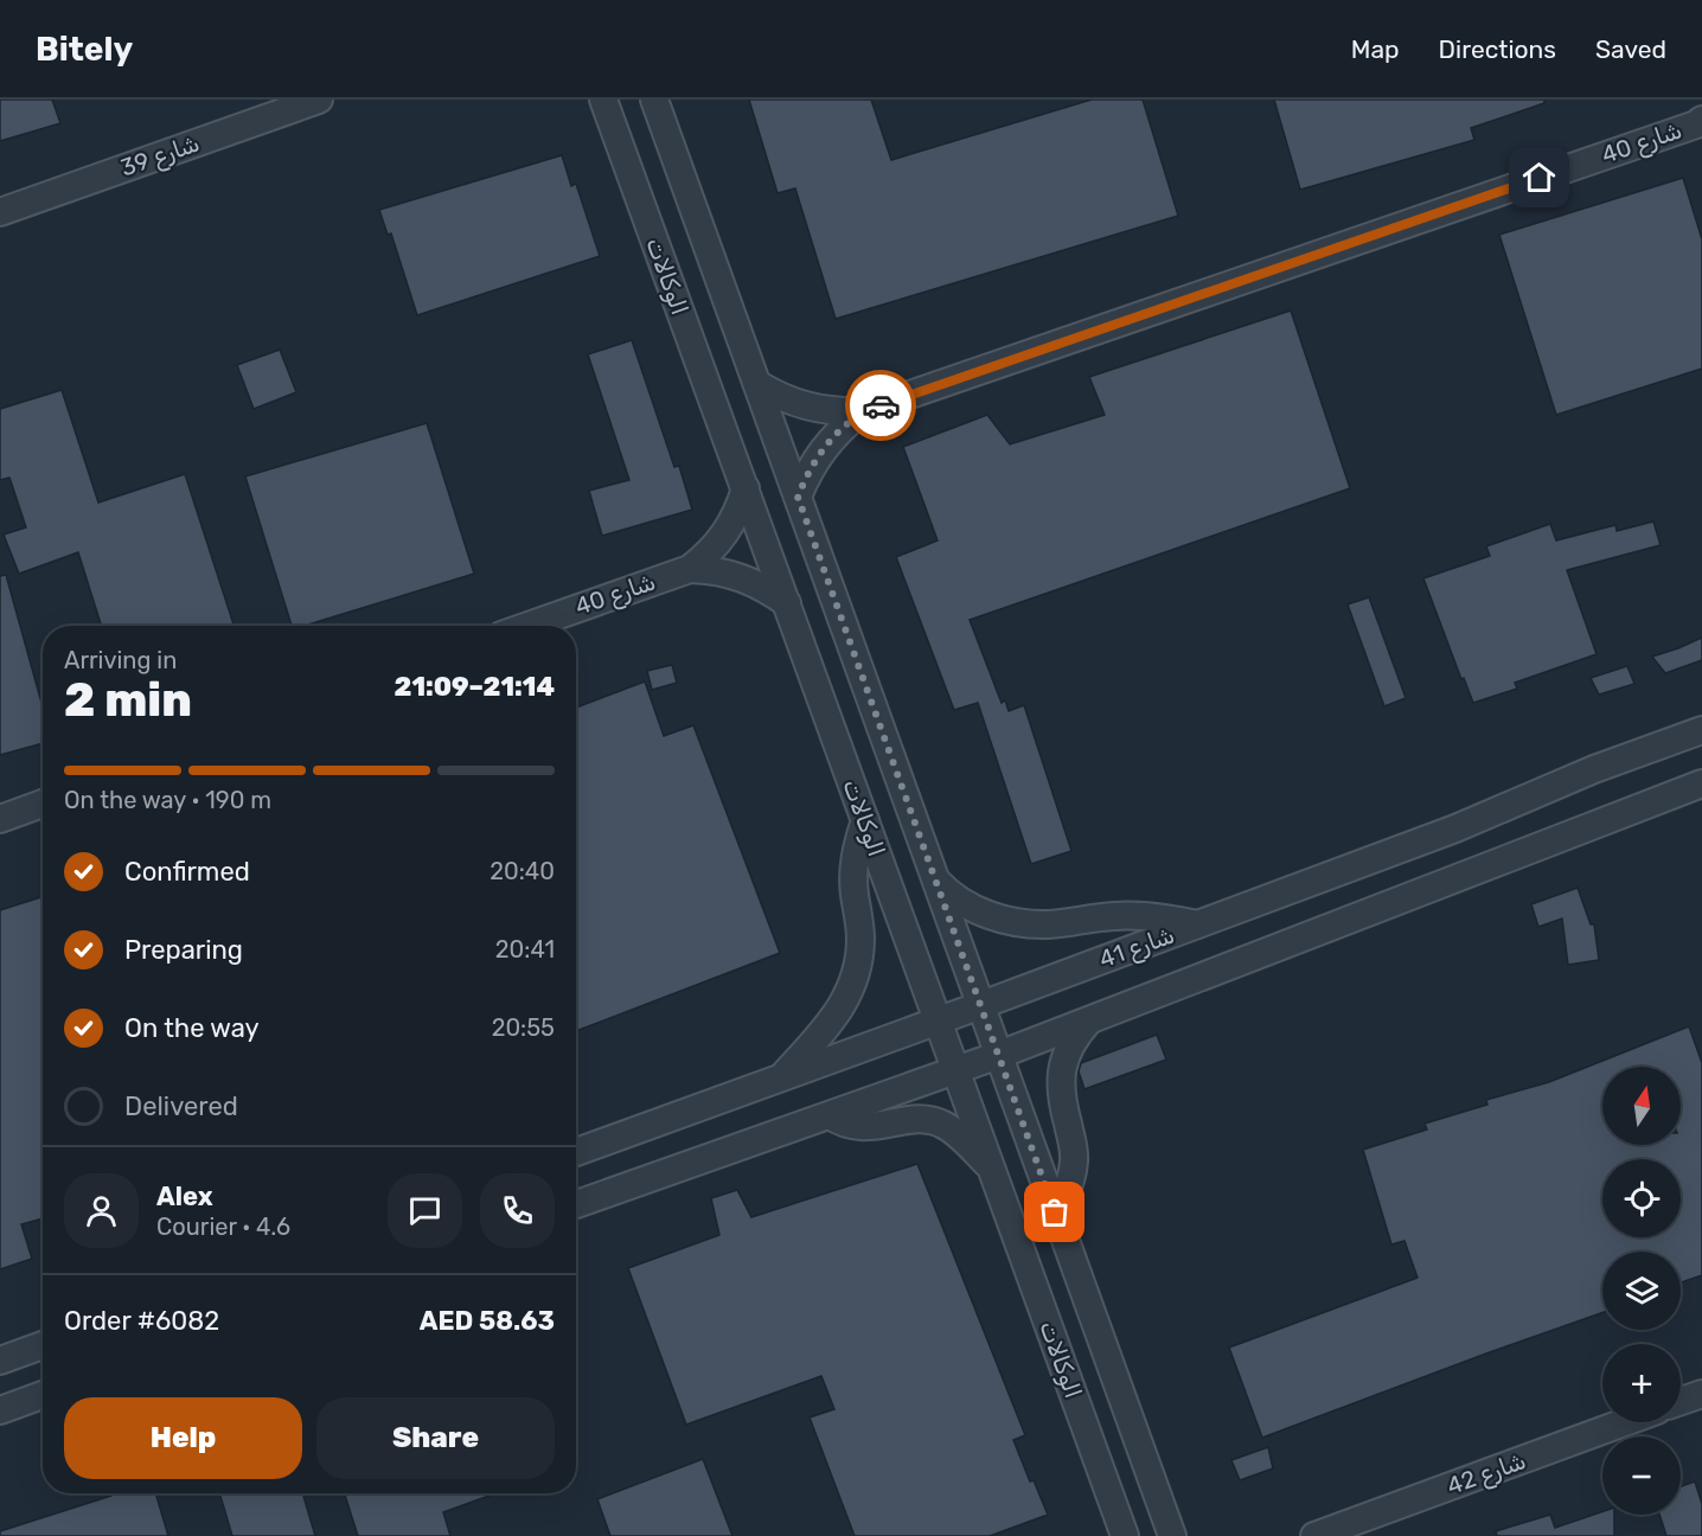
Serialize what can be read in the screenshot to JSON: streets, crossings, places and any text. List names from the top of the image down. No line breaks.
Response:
{"streets":{"street":["شارع 40","شارع 39","الوكالات","شارع 41","شارع 42"]},"crossings":[["شارع 40","الوكالات"],["الوكالات","شارع 41"]],"north":"top","page":{"header":"Bitely","nav":["Map","Directions","Saved"],"heading":["2 min","Arriving in","21:09–21:14"],"panel":["Alex","Courier · 4.6","Order #6082","AED 58.63"],"bar":"On the way · 190 m","list":[["Confirmed","20:40"],["Preparing","20:41"],["On the way","20:55"],"Delivered"],"map_buttons":["+","−"],"buttons":["Help","Share"]}}
